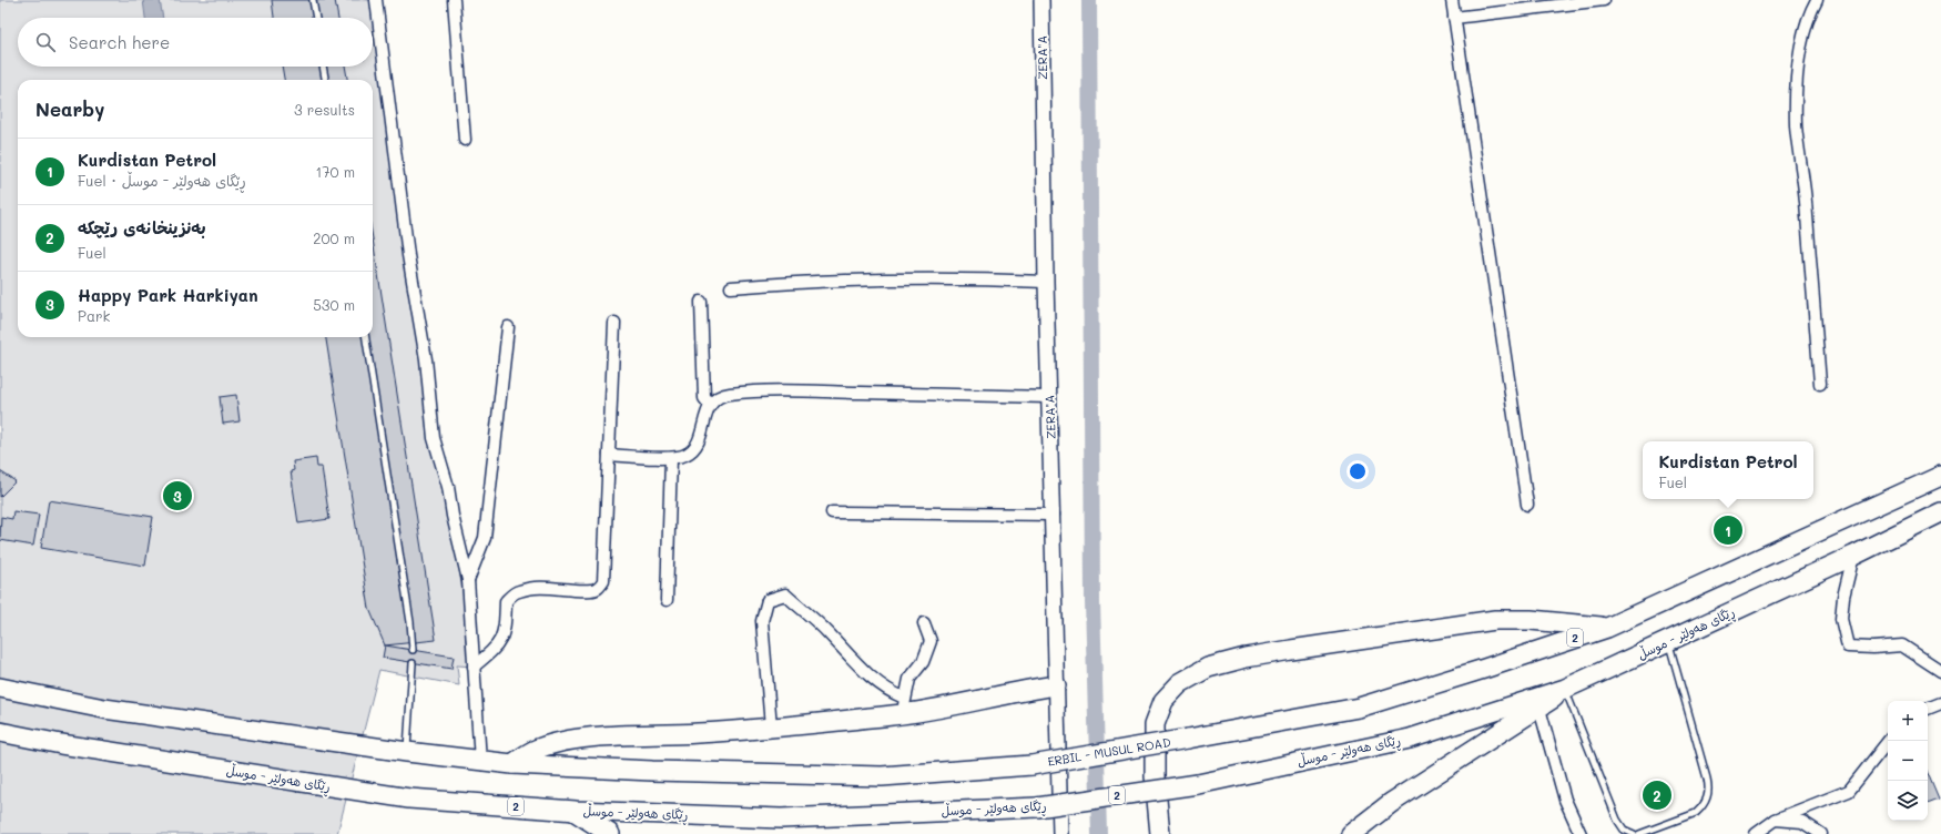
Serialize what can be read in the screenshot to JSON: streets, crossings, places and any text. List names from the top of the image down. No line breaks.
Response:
{"streets":{"highway":["ڕێگای هەولێر - موسڵ","2","ERBIL - MUSUL ROAD"],"street":["ZERA\"A"]},"crossings":[["2","ERBIL - MUSUL ROAD"]],"page":{"search":"Search here","heading":["Nearby","3 results"],"list":[{"mark":"1","name":"Kurdistan Petrol","note":"Fuel · ڕێگای هەولێر - موسڵ","value":"170 m"},{"mark":"2","name":"بەنزینخانەی رێچکە","note":"Fuel","value":"200 m"},{"mark":"3","name":"Happy Park Harkiyan","note":"Park","value":"530 m"}],"popup":["Kurdistan Petrol","Fuel"],"pins":["3","1","2"],"map_buttons":["+","−"]}}
